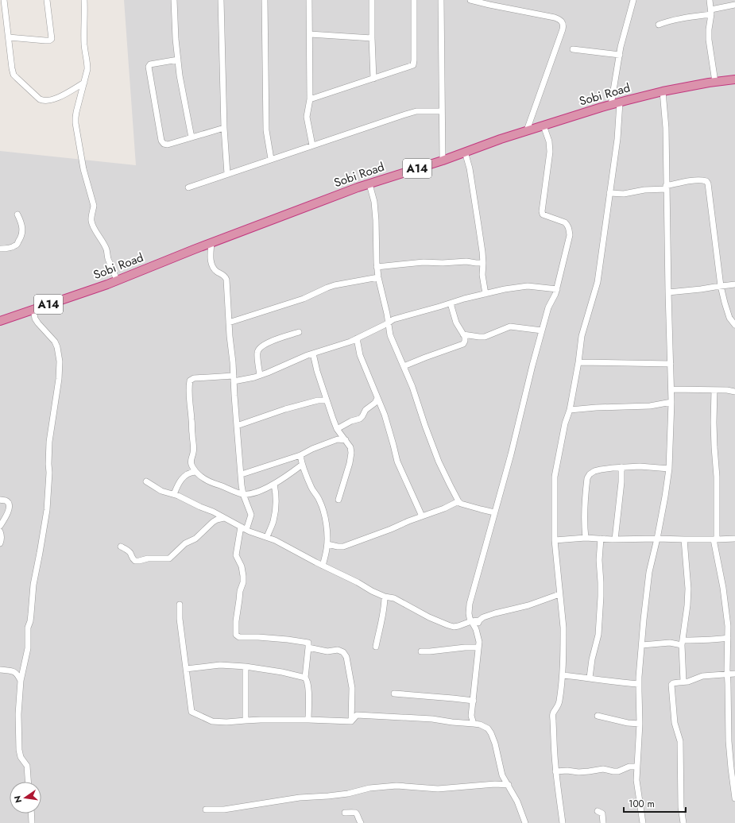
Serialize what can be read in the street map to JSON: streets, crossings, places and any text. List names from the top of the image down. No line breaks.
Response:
{"streets":{"highway":["Sobi Road","A14"]},"scale_bar":"100 m","north":"left"}
